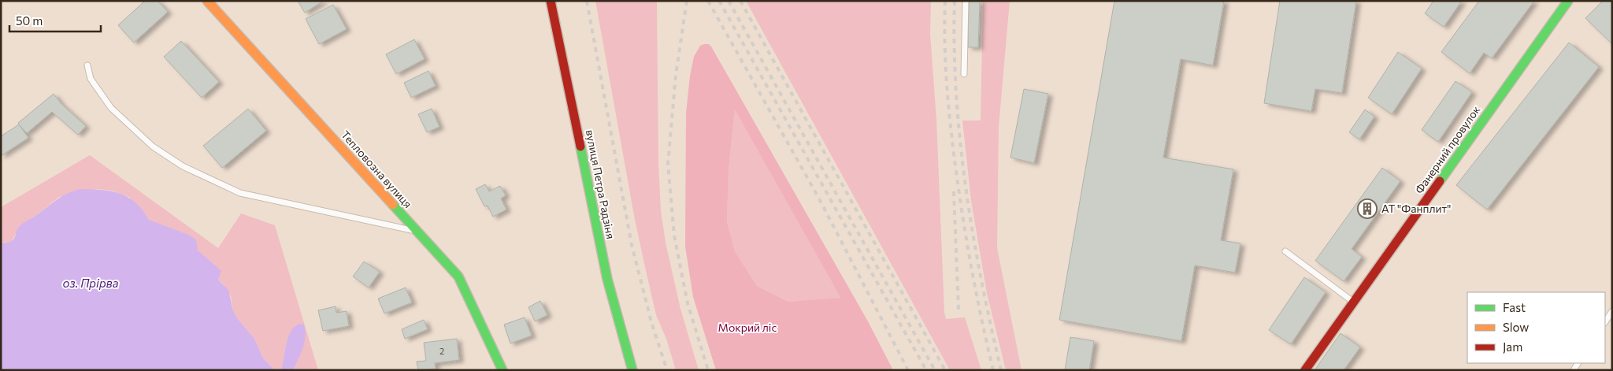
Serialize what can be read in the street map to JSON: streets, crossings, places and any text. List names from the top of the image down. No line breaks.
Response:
{"streets":{"street":["Фанерний провулок","Тепловозна вулиця","вулиця Петра Радзіня"]},"water":["оз. Прірва"],"parks":["Мокрий ліс"],"places":{"building":["АТ \"Фанплит\""]},"house_numbers":["2"],"legend":["Fast","Slow","Jam"],"scale_bar":"50 m"}
